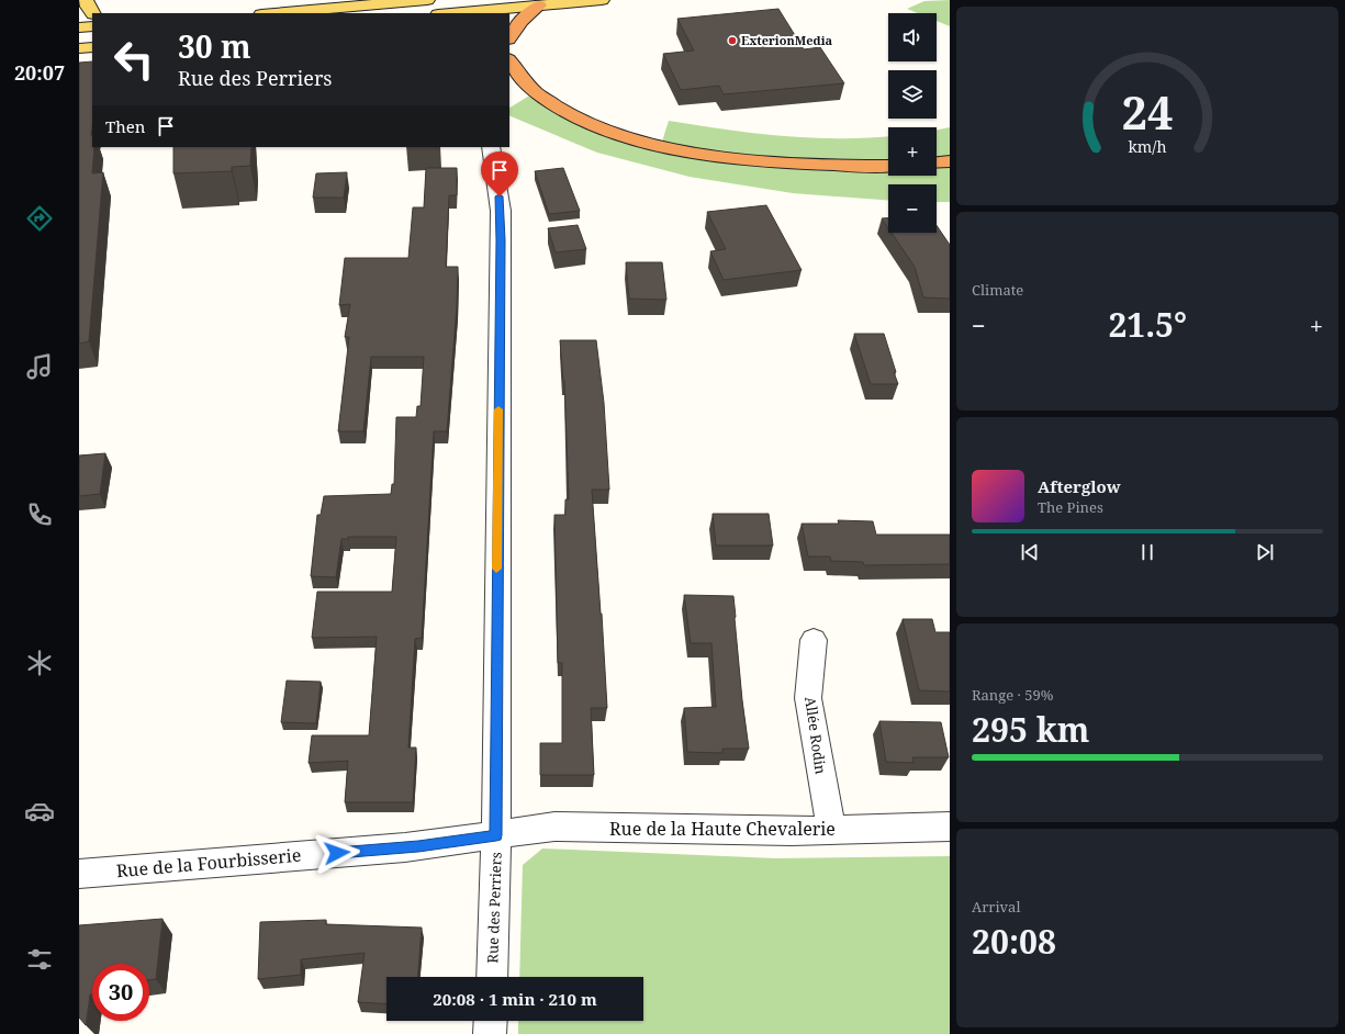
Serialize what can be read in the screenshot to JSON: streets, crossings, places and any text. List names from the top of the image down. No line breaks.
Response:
{"streets":{"street":["Allée Rodin","Rue de la Haute Chevalerie","Rue de la Fourbisserie","Rue des Perriers"]},"crossings":[["Allée Rodin","Rue de la Haute Chevalerie"],["Rue de la Haute Chevalerie","Rue de la Fourbisserie"],["Rue de la Haute Chevalerie","Rue des Perriers"],["Rue de la Fourbisserie","Rue des Perriers"]],"places":["ExterionMedia"],"page":{"tabs":"20:07","map_buttons":["+","−"],"turn":["30 m","Rue des Perriers"],"then":"Then","tile":["Climate",["Range · 59%","295 km"],["Arrival","20:08"]],"heat":["−","21.5°","+"],"song":["Afterglow","The Pines"],"limit":"30","trip":"20:08 · 1 min · 210 m","gauge":["24","km/h"]}}
